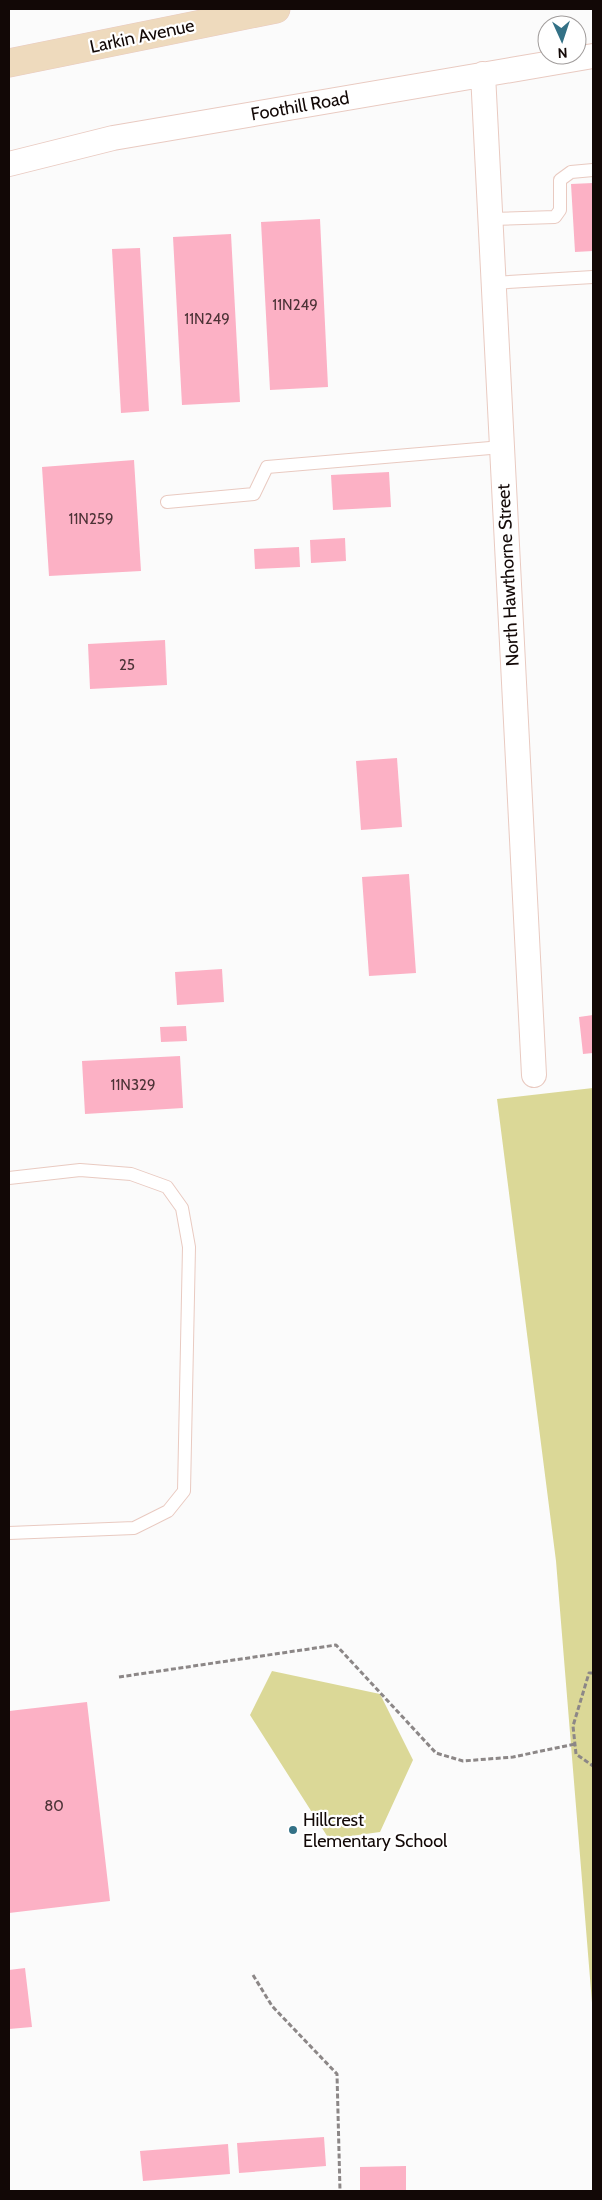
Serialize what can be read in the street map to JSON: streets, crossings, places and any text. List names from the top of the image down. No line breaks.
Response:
{"streets":{"main road":["Larkin Avenue"],"street":["Foothill Road","North Hawthorne Street"]},"crossings":[["Foothill Road","North Hawthorne Street"]],"places":["Hillcrest Elementary School"],"house_numbers":["11N249","11N249","11N259","25","11N329","80"],"north":"bottom"}
